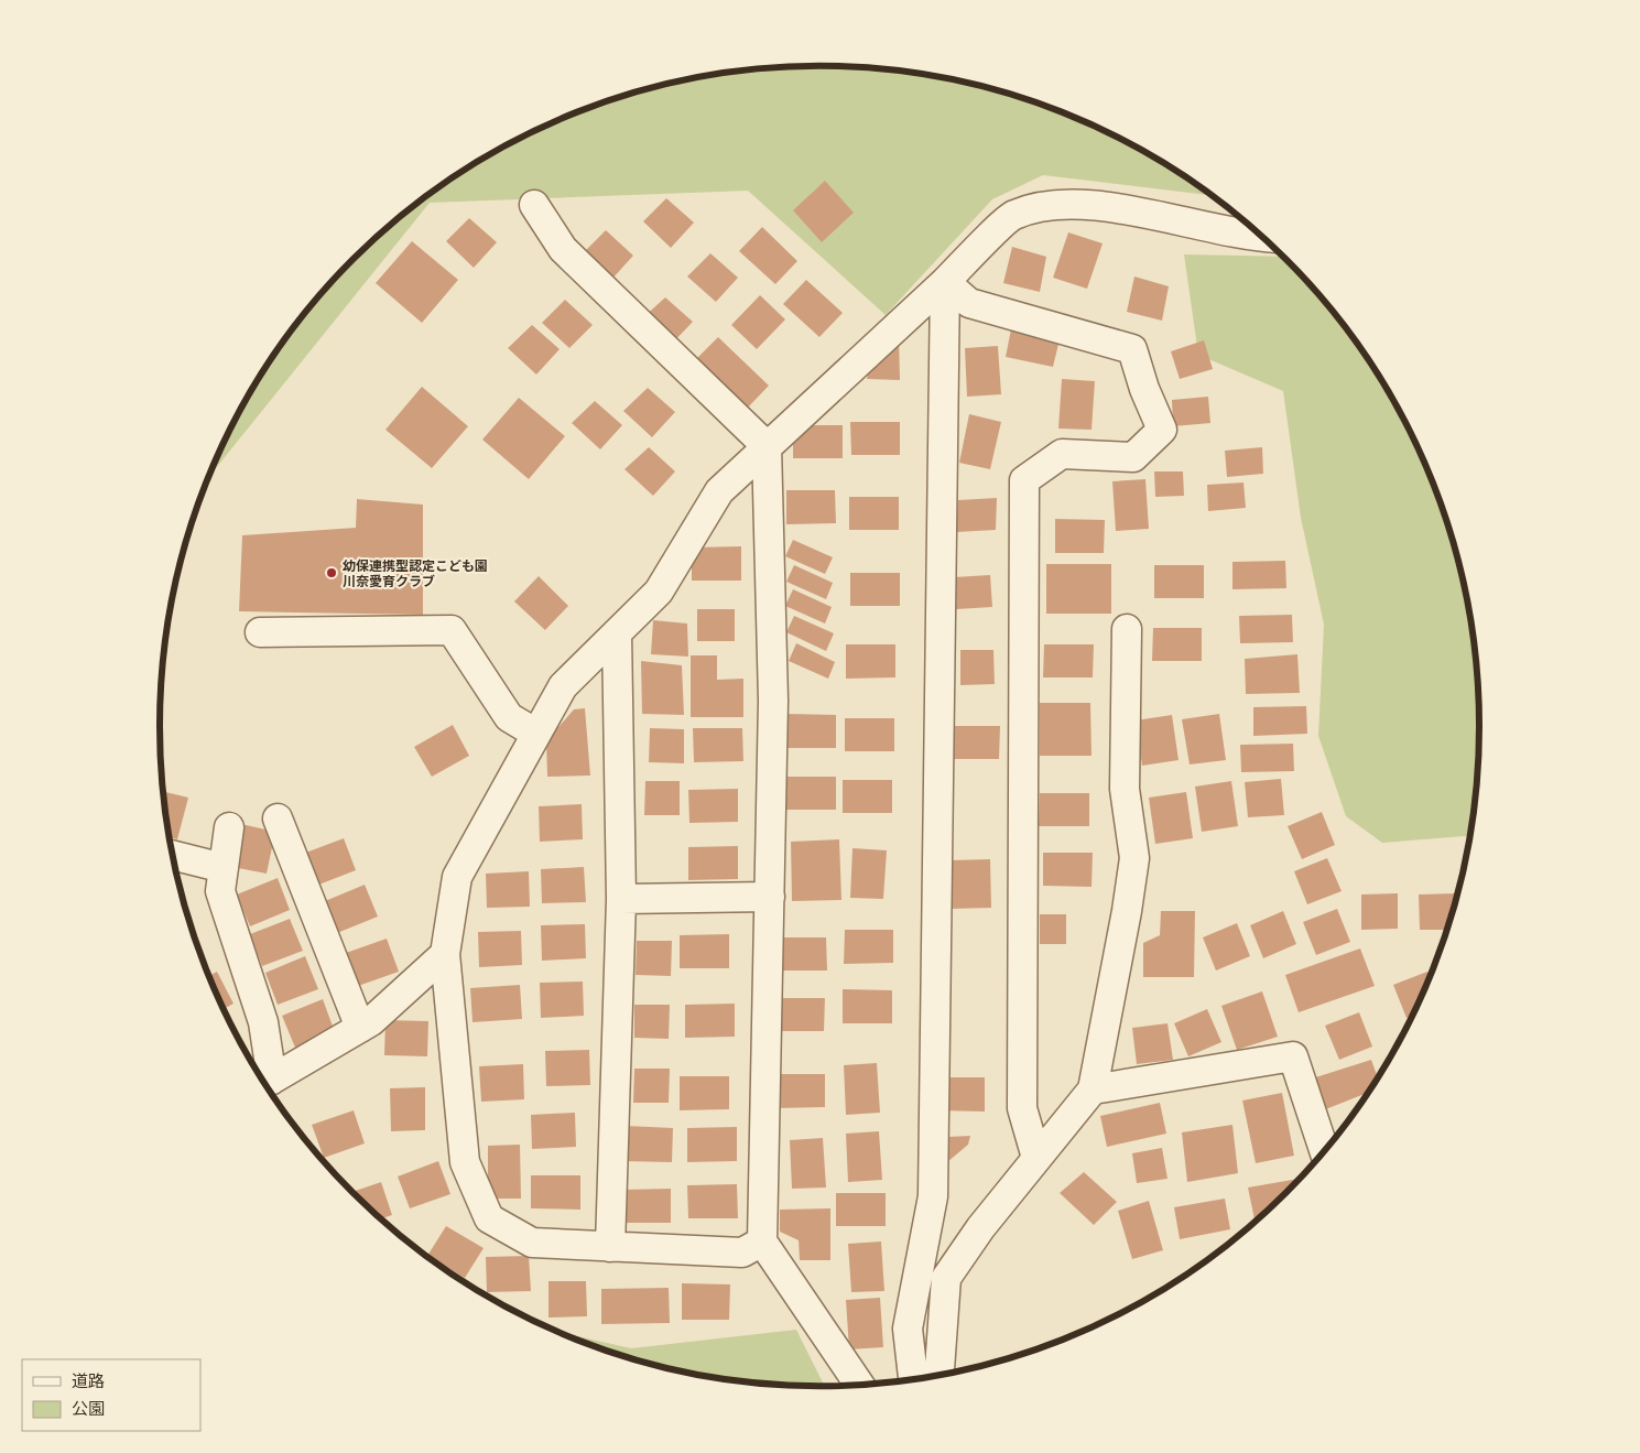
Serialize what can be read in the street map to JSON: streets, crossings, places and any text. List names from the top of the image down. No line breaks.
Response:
{"places":["幼保連携型認定こども園 川奈愛育クラブ"],"legend":["道路","公園"]}
